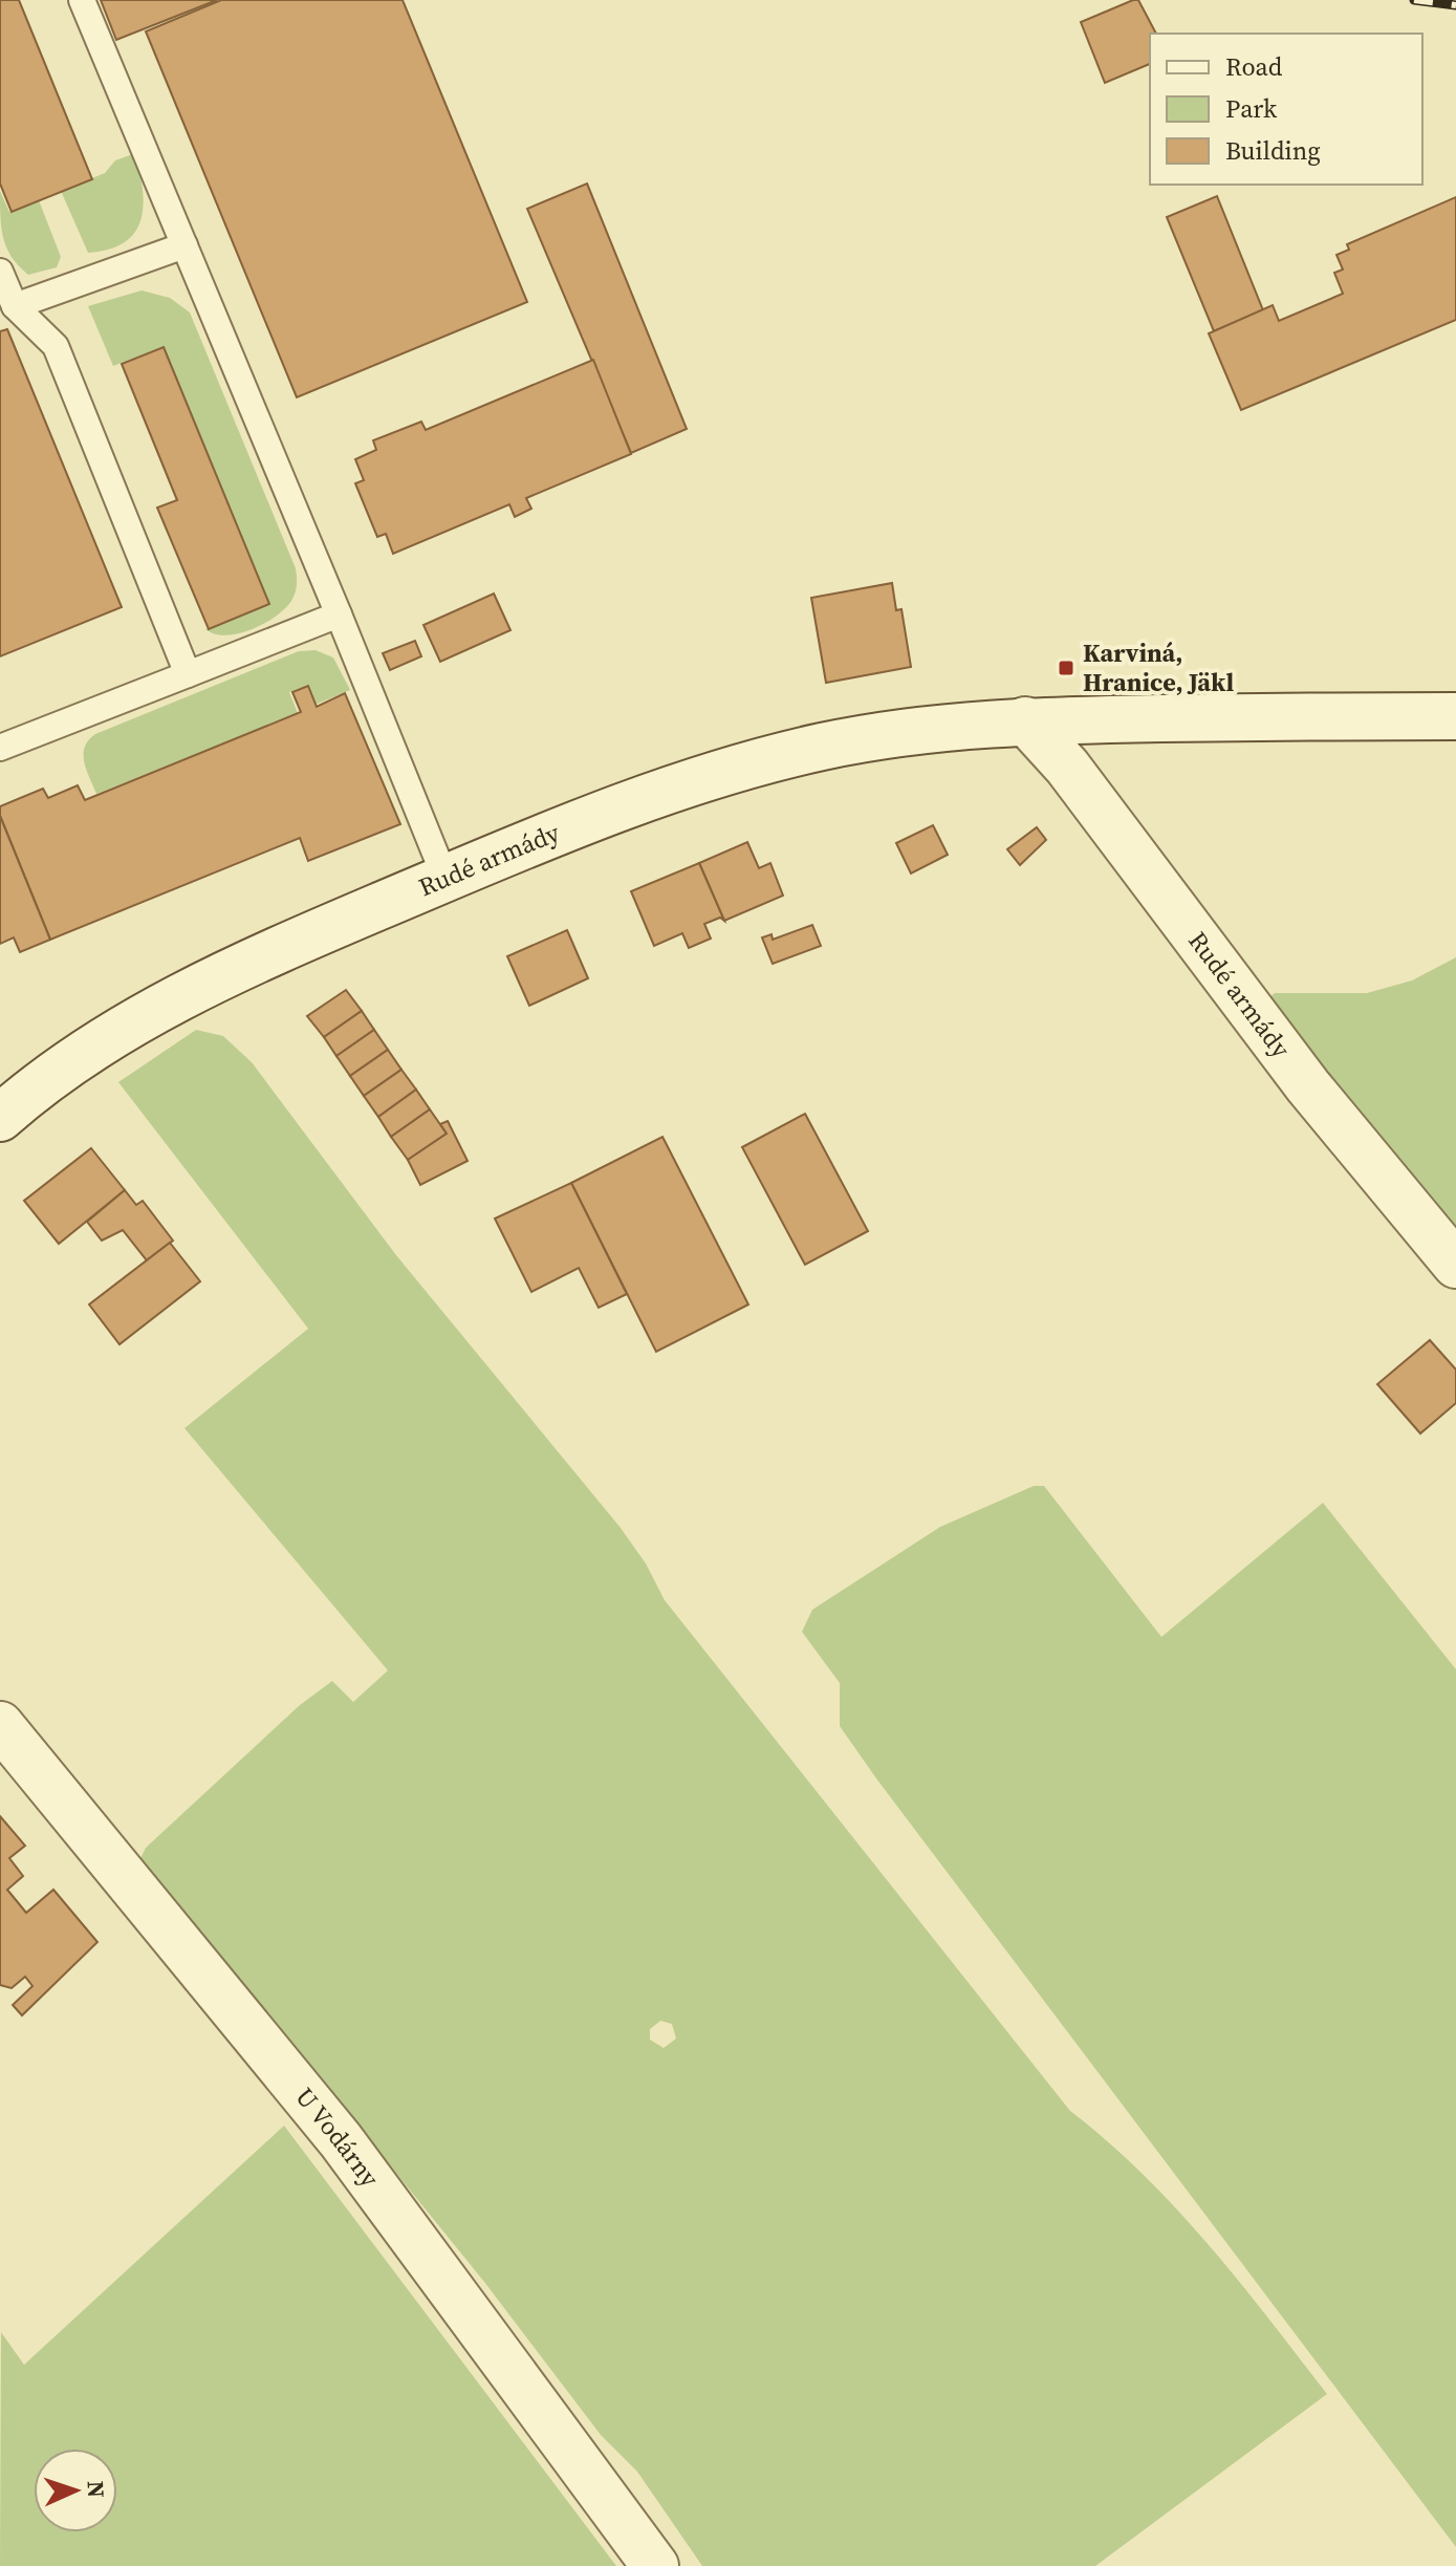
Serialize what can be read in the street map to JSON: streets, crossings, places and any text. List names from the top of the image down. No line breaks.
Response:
{"streets":{"street":["Rudé armády","U Vodárny"]},"places":{"transit":["Karviná, Hranice, Jäkl"]},"legend":["Road","Park","Building"],"north":"right"}
